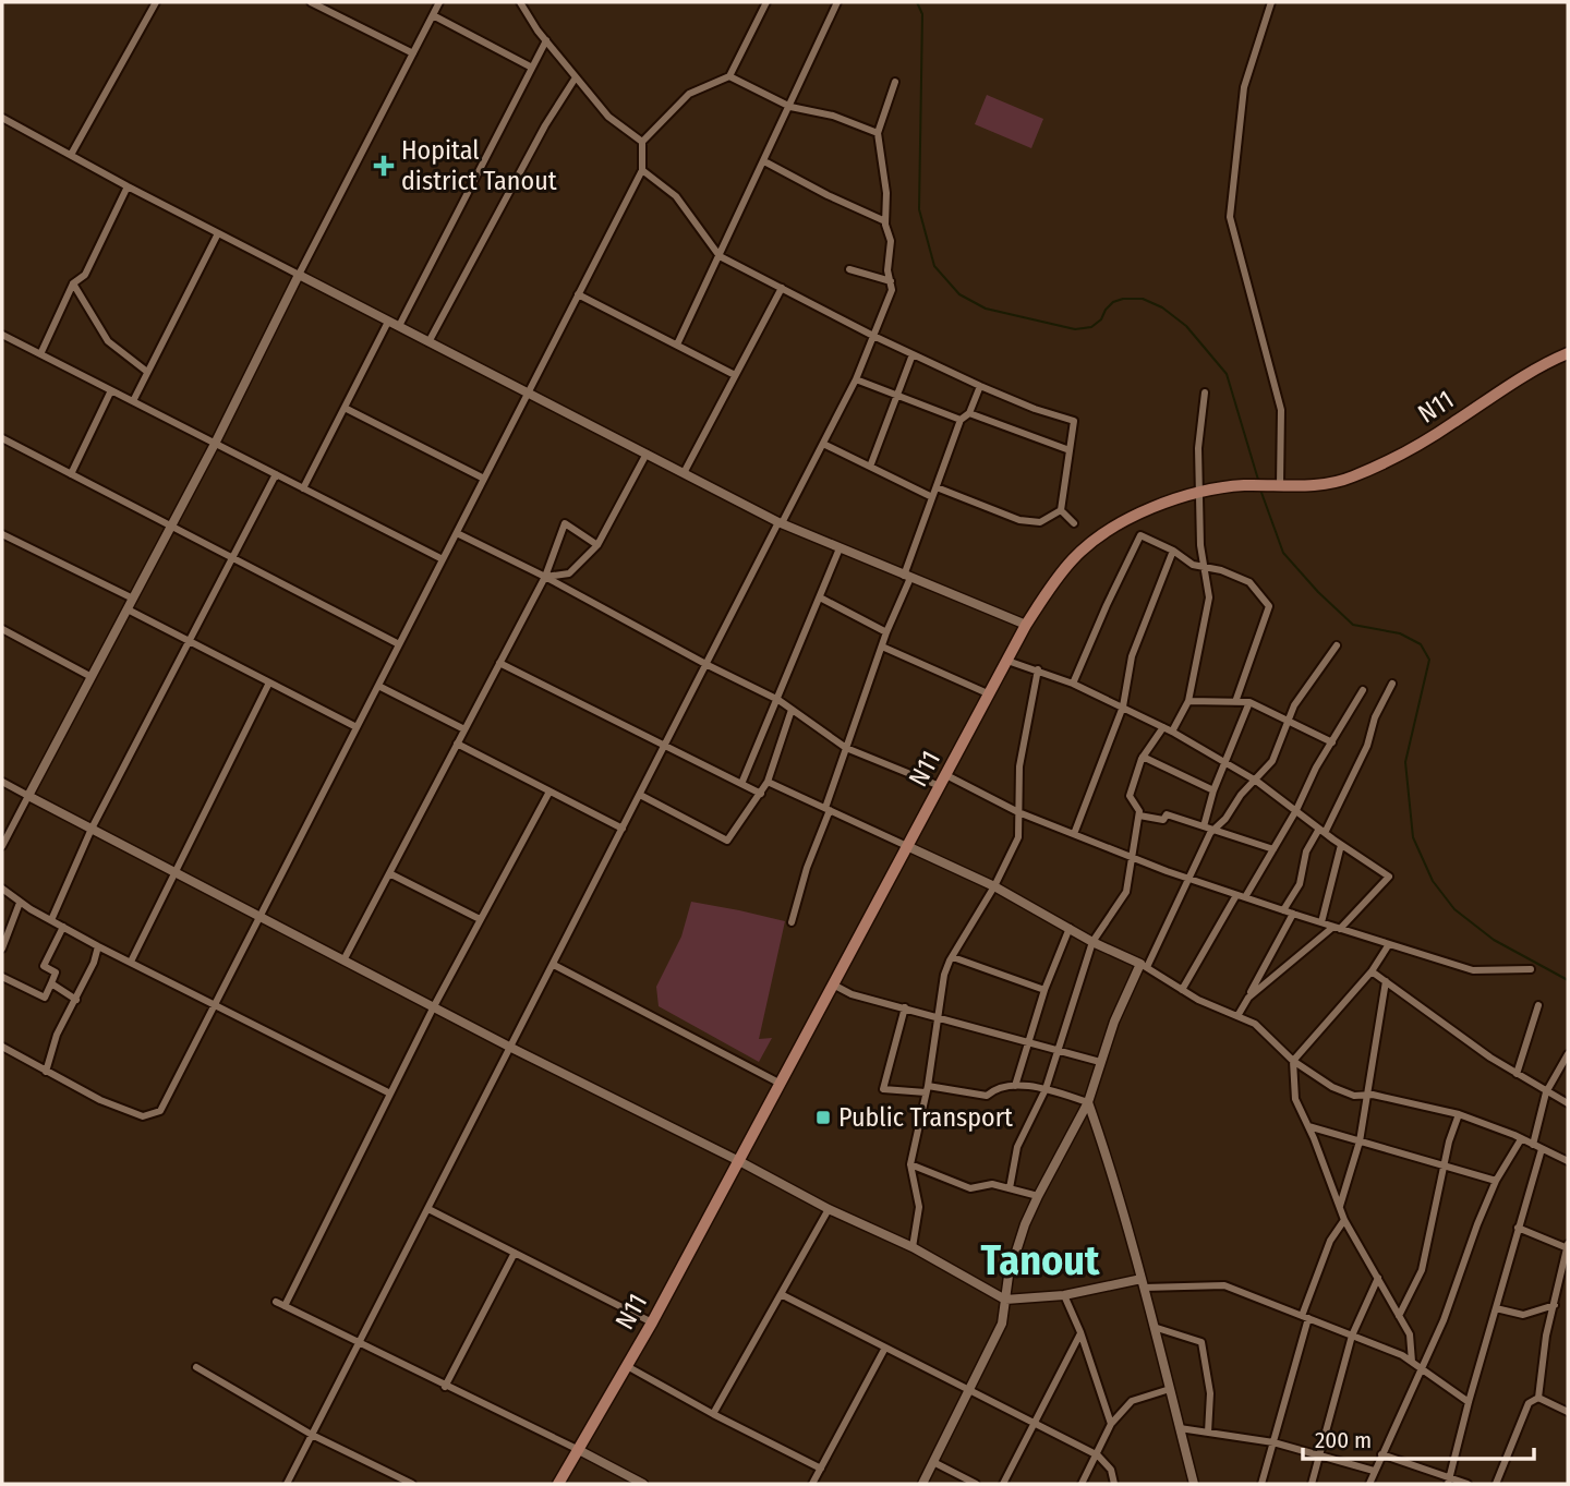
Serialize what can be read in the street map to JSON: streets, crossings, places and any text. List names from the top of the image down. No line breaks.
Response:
{"streets":{"main road":["N11"]},"districts":["Tanout"],"places":{"health":["Hopital district Tanout"],"transit":["Public Transport"]},"scale_bar":"200 m"}
